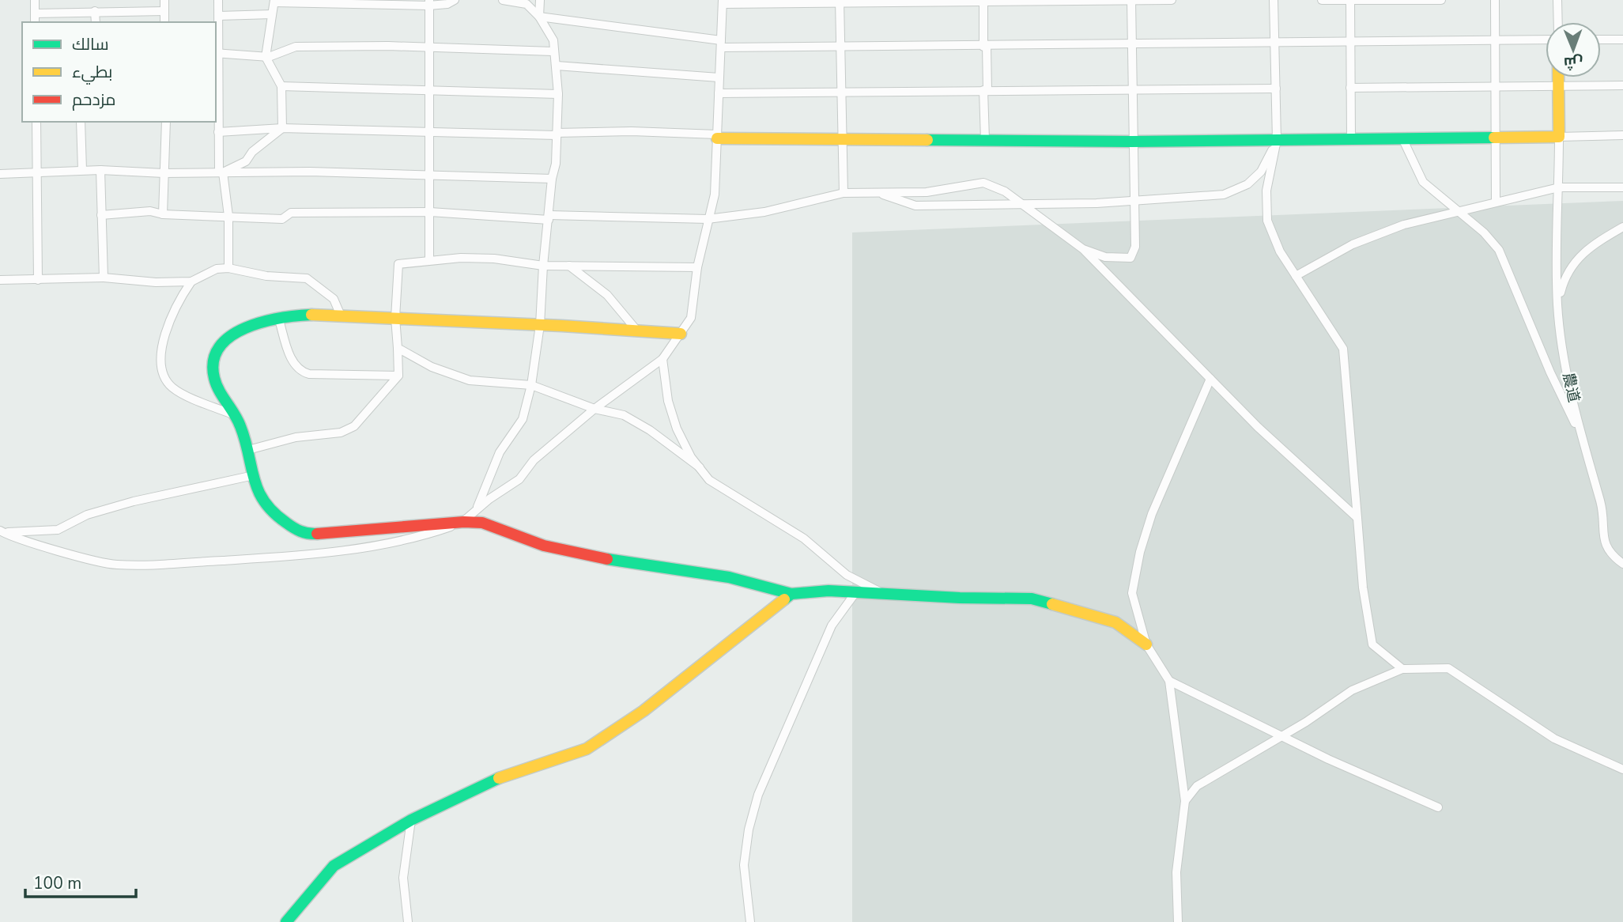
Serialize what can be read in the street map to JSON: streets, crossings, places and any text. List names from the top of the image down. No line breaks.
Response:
{"streets":{"street":["農道"]},"legend":["سالك","بطيء","مزدحم"],"scale_bar":"100 m","north":"bottom"}
